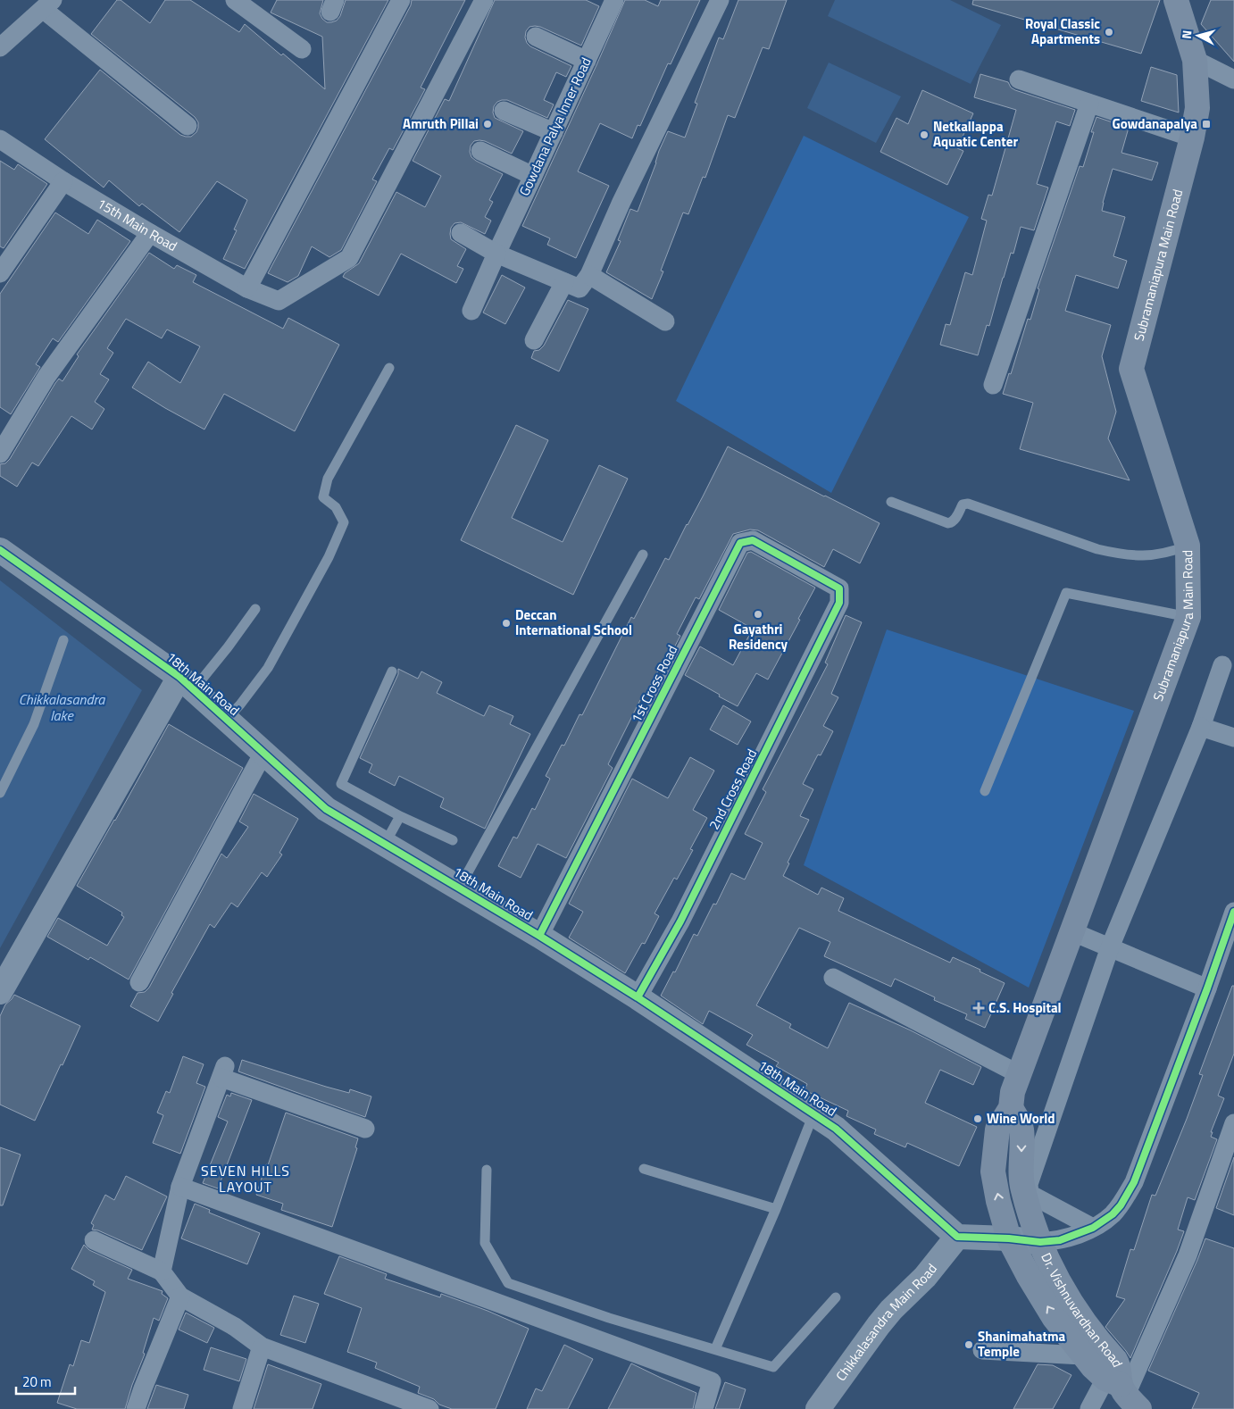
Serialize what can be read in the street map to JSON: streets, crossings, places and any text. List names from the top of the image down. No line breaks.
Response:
{"streets":{"main road":["Subramaniapura Main Road","Dr. Vishnuvardhan Road"],"street":["Gowdana Palya Inner Road","15th Main Road","18th Main Road","1st Cross Road","2nd Cross Road","Chikkalasandra Main Road"]},"crossings":[["Subramaniapura Main Road","Dr. Vishnuvardhan Road"],["18th Main Road","1st Cross Road"],["18th Main Road","2nd Cross Road"],["18th Main Road","Chikkalasandra Main Road"],["1st Cross Road","2nd Cross Road"]],"districts":["SEVEN HILLS LAYOUT"],"water":["Chikkalasandra lake"],"places":{"other":["Royal Classic Apartments","Amruth Pillai","Netkallappa Aquatic Center","Gayathri Residency","Deccan International School","Wine World","Shanimahatma Temple"],"transit":["Gowdanapalya"],"health":["C.S. Hospital"]},"scale_bar":"20 m","north":"left"}
